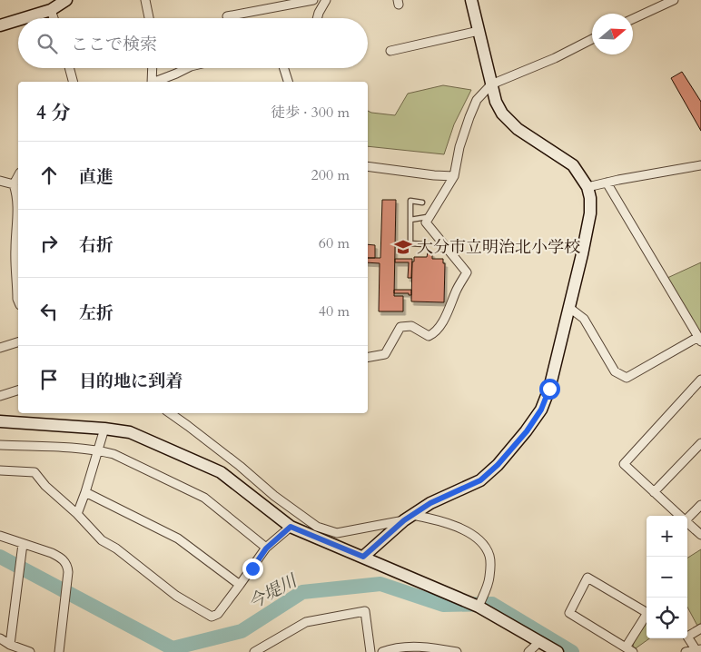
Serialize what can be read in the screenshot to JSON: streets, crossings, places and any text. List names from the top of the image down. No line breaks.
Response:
{"water":["今堤川"],"places":{"school or university":["大分市立明治北小学校"]},"north":"right","page":{"search":"ここで検索","heading":["4 分","徒歩 · 300 m"],"list":[["直進","200 m"],["右折","60 m"],["左折","40 m"],"目的地に到着"],"map_buttons":["+","−"]}}
